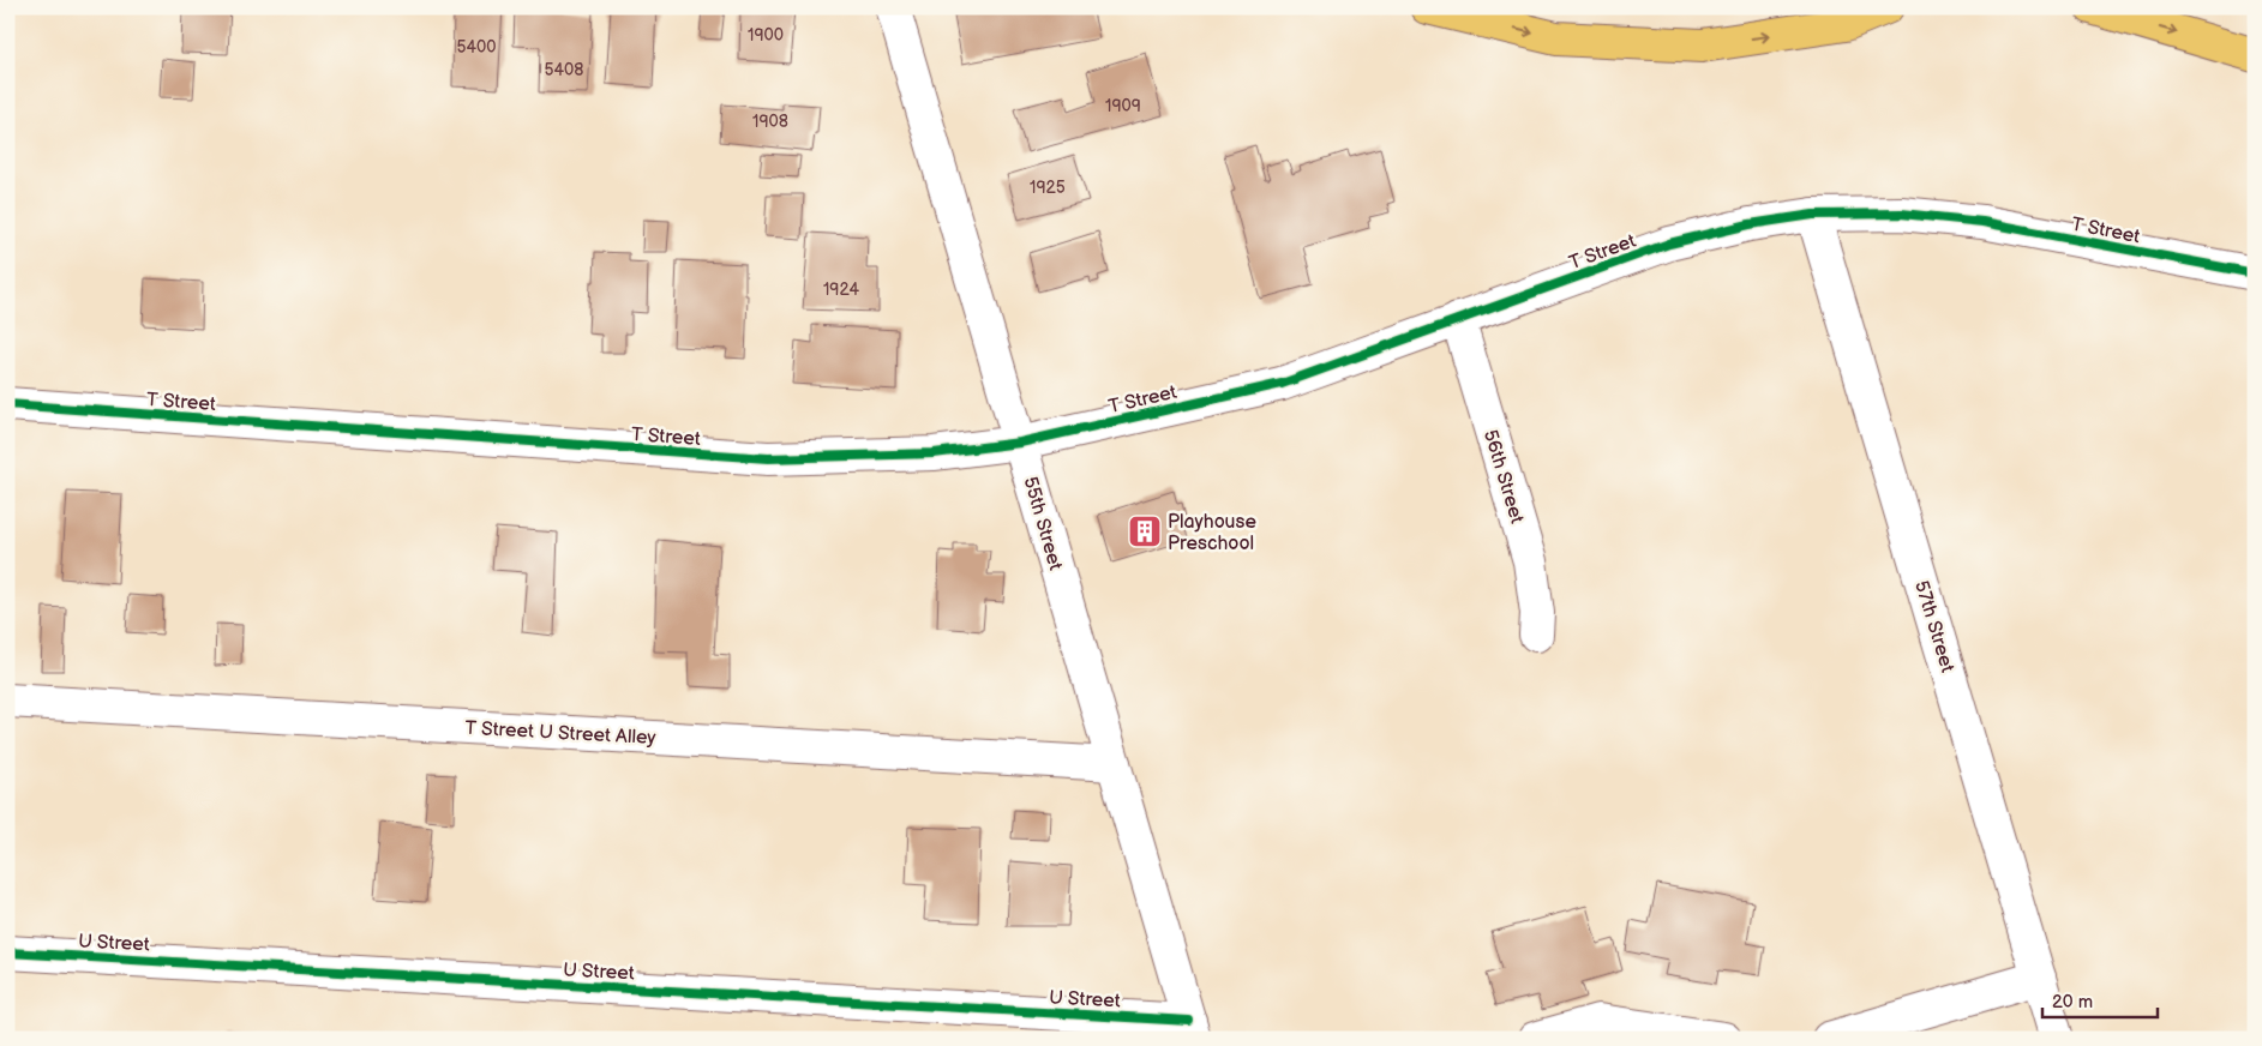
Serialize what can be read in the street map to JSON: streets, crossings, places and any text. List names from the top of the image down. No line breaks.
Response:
{"streets":{"street":["T Street","56th Street","55th Street","57th Street","T Street U Street Alley","U Street"]},"crossings":[["T Street","56th Street"],["T Street","55th Street"],["T Street","57th Street"],["55th Street","T Street U Street Alley"],["55th Street","U Street"]],"places":{"building":["Playhouse Preschool"]},"house_numbers":["1900","5400","5408","1909","1908","1925","1924"],"scale_bar":"20 m"}
